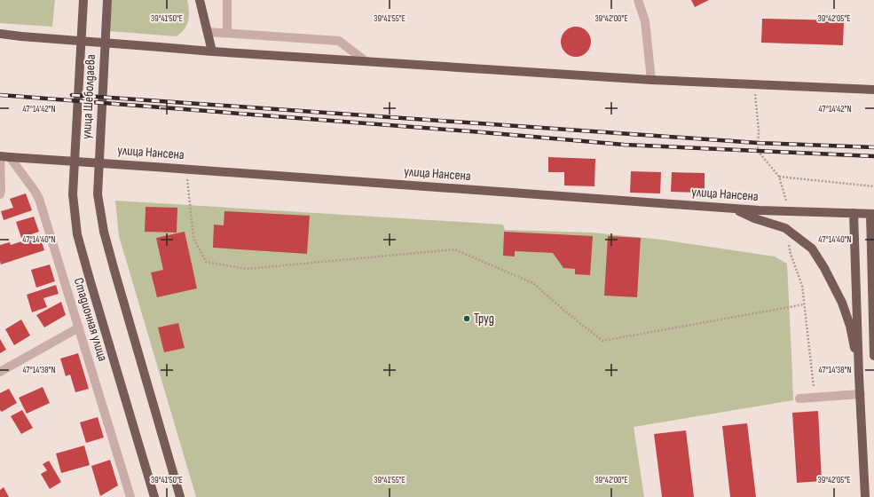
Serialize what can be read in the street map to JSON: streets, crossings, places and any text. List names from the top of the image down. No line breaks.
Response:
{"streets":{"main road":["улица Шеболдаева","улица Нансена","Стадионная улица"]},"crossings":[["улица Шеболдаева","Стадионная улица"],["улица Нансена","Стадионная улица"]],"places":["Труд"],"coordinates":["39°41'50\"E","39°41'55\"E","39°42'00\"E","39°42'05\"E","47°14'42\"N","47°14'40\"N","47°14'38\"N"]}
